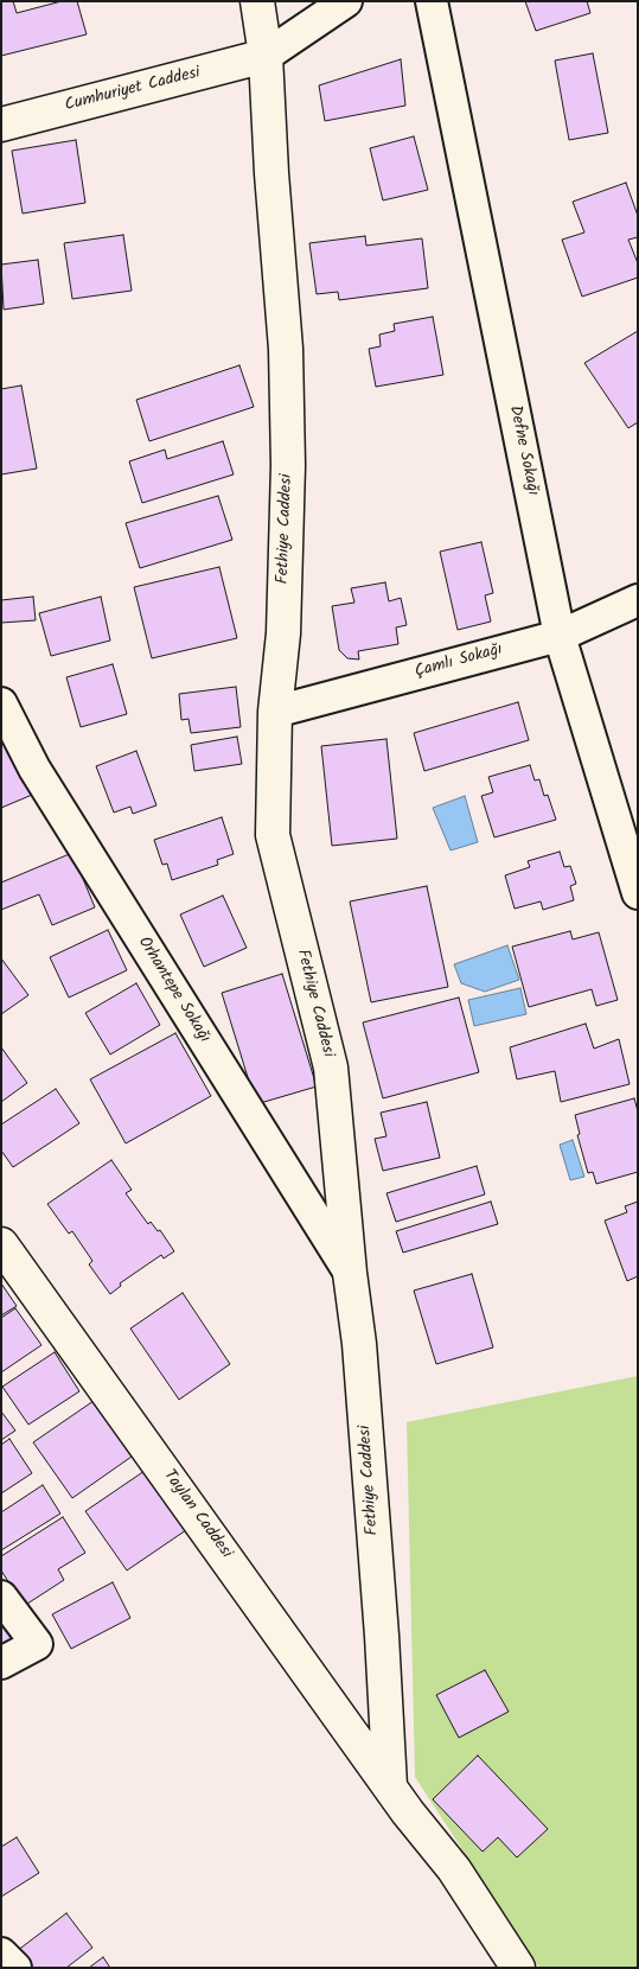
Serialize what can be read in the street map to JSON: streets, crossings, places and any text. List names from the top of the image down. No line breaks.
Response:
{"streets":{"street":["Cumhuriyet Caddesi","Defne Sokağı","Fethiye Caddesi","Çamlı Sokağı","Orhantepe Sokağı","Taylan Caddesi"]},"crossings":[["Cumhuriyet Caddesi","Fethiye Caddesi"],["Defne Sokağı","Çamlı Sokağı"],["Fethiye Caddesi","Çamlı Sokağı"],["Fethiye Caddesi","Orhantepe Sokağı"],["Fethiye Caddesi","Taylan Caddesi"]]}
